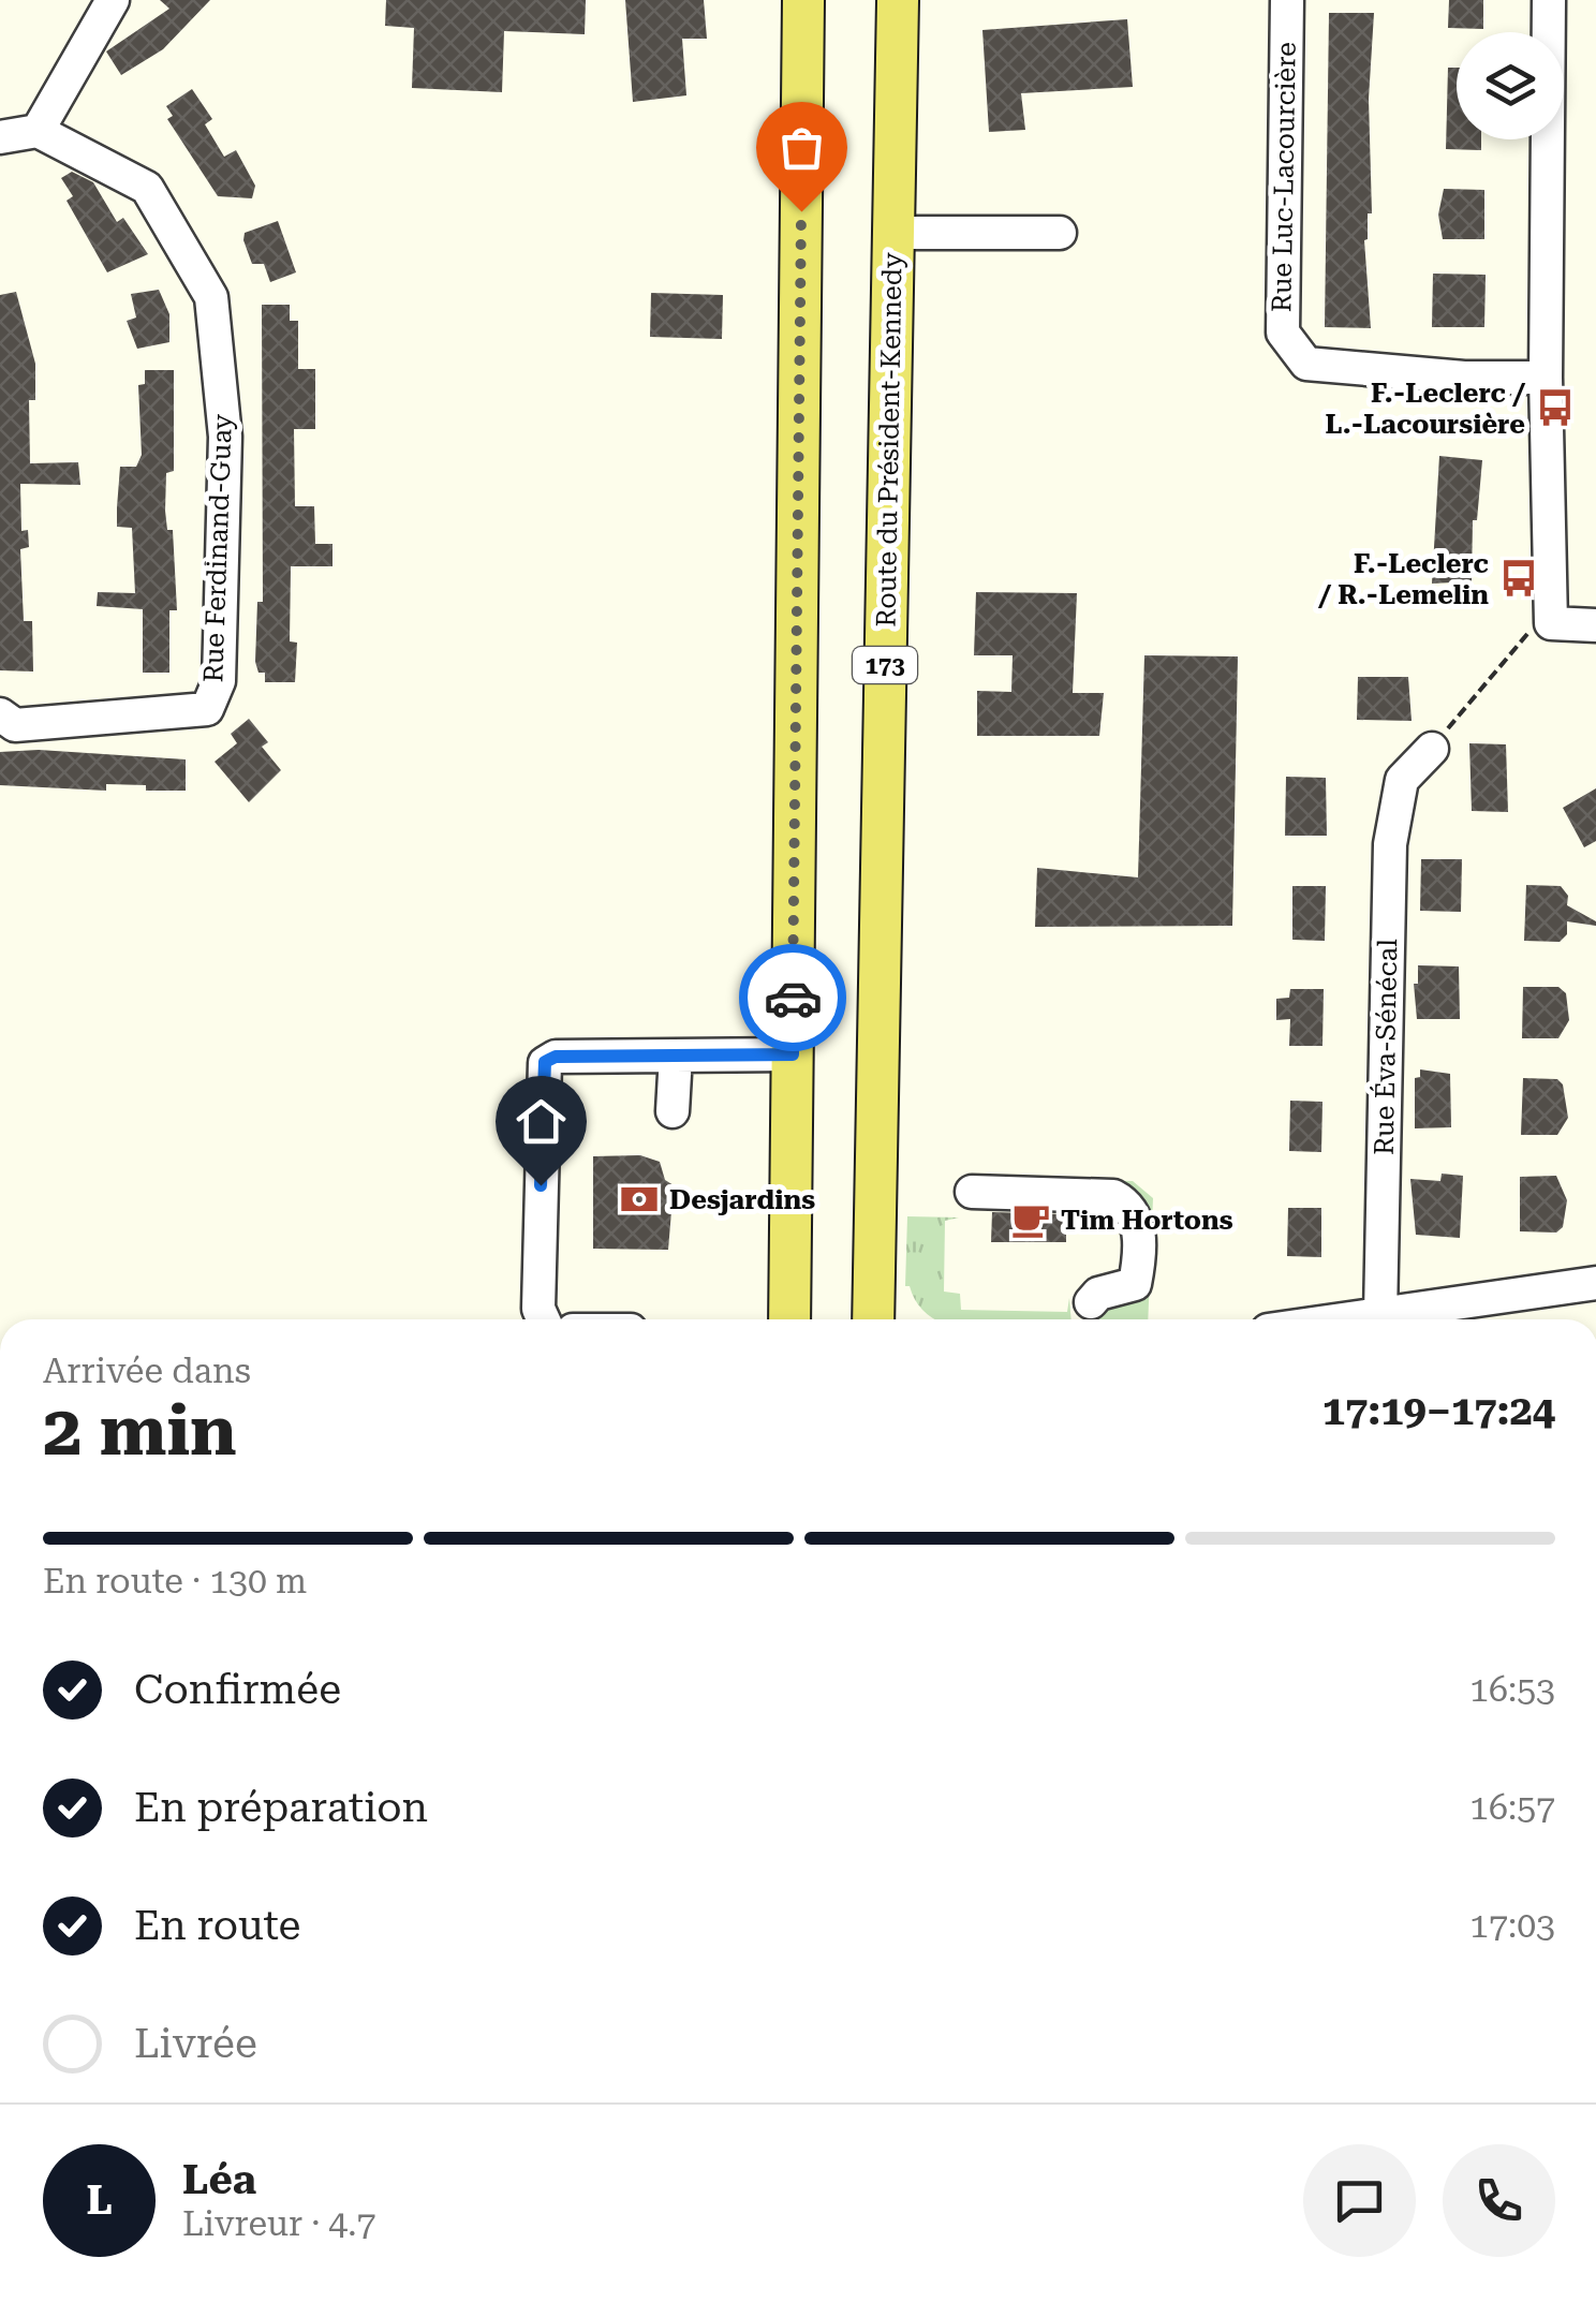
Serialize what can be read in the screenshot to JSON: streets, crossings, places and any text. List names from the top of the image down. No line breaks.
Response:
{"streets":{"main road":["Route du Président-Kennedy","173"],"street":["Rue Luc-Lacourcière","Rue Ferdinand-Guay","Rue Éva-Sénécal"]},"places":{"bus stop":["F.-Leclerc / L.-Lacoursière","F.-Leclerc / R.-Lemelin"],"bank":["Desjardins"],"cafe":["Tim Hortons"]},"page":{"heading":["2 min","Arrivée dans","17:19–17:24"],"panel":["Léa","Livreur · 4.7"],"bar":"En route · 130 m","list":[["Confirmée","16:53"],["En préparation","16:57"],["En route","17:03"],"Livrée"],"round":"L"}}
